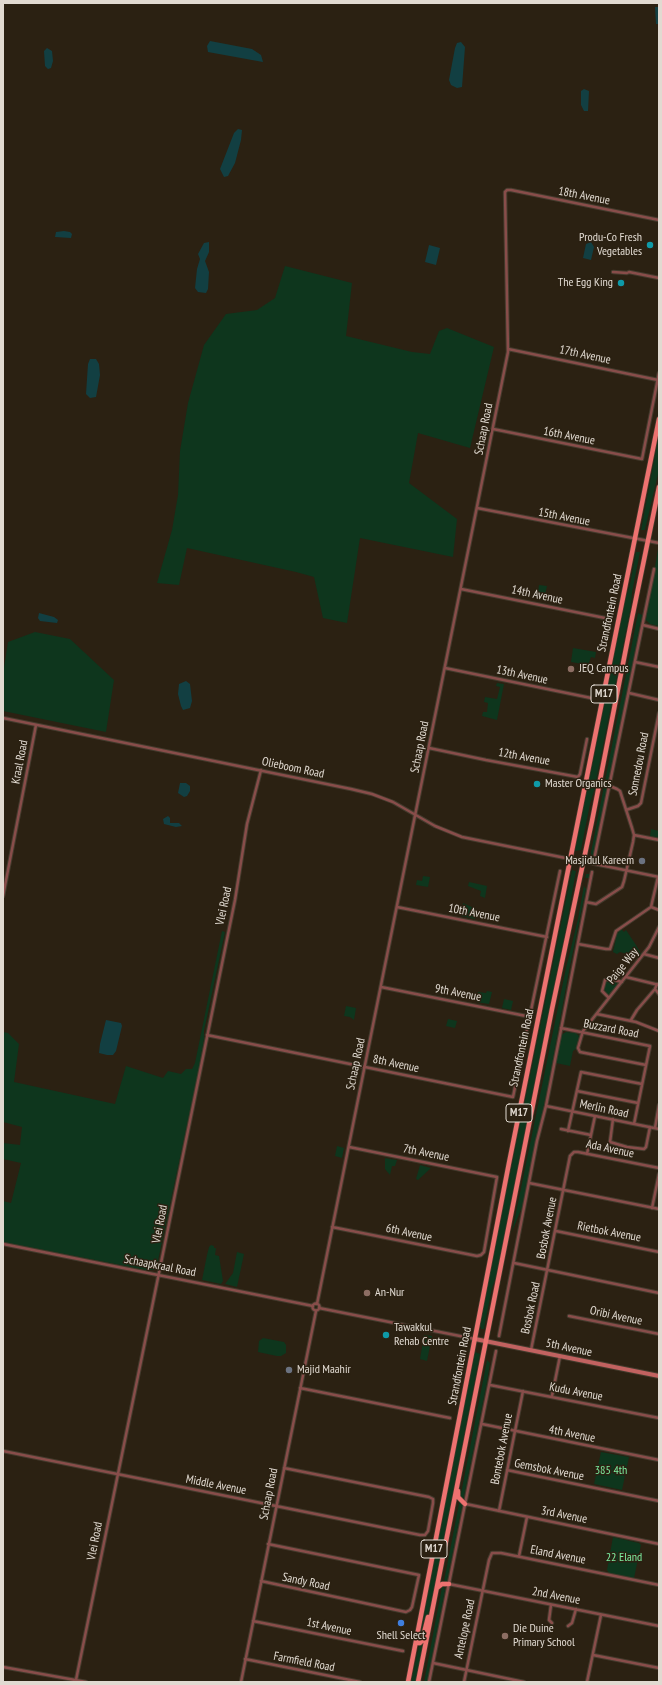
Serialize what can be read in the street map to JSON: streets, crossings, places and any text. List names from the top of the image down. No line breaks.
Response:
{"streets":{"main road":["Strandfontein Road","M17","5th Avenue"],"street":["18th Avenue","17th Avenue","Schaap Road","16th Avenue","15th Avenue","14th Avenue","13th Avenue","12th Avenue","Kraal Road","Sonnedou Road","Olieboom Road","Vlei Road","10th Avenue","Paige Way","9th Avenue","Buzzard Road","8th Avenue","Merlin Road","Ada Avenue","7th Avenue","Bosbok Avenue","Rietbok Avenue","6th Avenue","Schaapkraal Road","Bosbok Road","Oribi Avenue","Kudu Avenue","4th Avenue","Bontebok Avenue","Gemsbok Avenue","Middle Avenue","3rd Avenue","Eland Avenue","Sandy Road","2nd Avenue","1st Avenue","Antelope Road","Farmfield Road"]},"crossings":[["18th Avenue","Schaap Road"],["17th Avenue","Schaap Road"],["17th Avenue","16th Avenue"],["Schaap Road","16th Avenue"],["Schaap Road","15th Avenue"],["Schaap Road","14th Avenue"],["Schaap Road","13th Avenue"],["Schaap Road","12th Avenue"],["Schaap Road","Olieboom Road"],["Schaap Road","10th Avenue"],["Schaap Road","9th Avenue"],["Schaap Road","8th Avenue"],["Schaap Road","7th Avenue"],["Schaap Road","6th Avenue"],["Schaap Road","Middle Avenue"],["Schaap Road","Sandy Road"],["Schaap Road","1st Avenue"],["Schaap Road","Farmfield Road"],["15th Avenue","Strandfontein Road"],["Strandfontein Road","Olieboom Road"],["Strandfontein Road","5th Avenue"],["Kraal Road","Olieboom Road"],["Olieboom Road","Vlei Road"],["Vlei Road","8th Avenue"],["Vlei Road","Schaapkraal Road"],["Vlei Road","Middle Avenue"],["Paige Way","Buzzard Road"],["9th Avenue","8th Avenue"],["Buzzard Road","Merlin Road"],["Ada Avenue","Bosbok Avenue"],["7th Avenue","6th Avenue"],["Bosbok Avenue","Rietbok Avenue"],["Bosbok Avenue","Bosbok Road"],["Bosbok Road","5th Avenue"],["Kudu Avenue","Bontebok Avenue"],["4th Avenue","Bontebok Avenue"],["Bontebok Avenue","Gemsbok Avenue"],["Bontebok Avenue","3rd Avenue"],["Eland Avenue","2nd Avenue"],["Eland Avenue","Antelope Road"],["2nd Avenue","Antelope Road"]],"parks":["385 4th","22 Eland"],"places":["Produ-Co Fresh Vegetables","The Egg King","JEQ Campus","Master Organics","Masjidul Kareem","An-Nur","Tawakkul Rehab Centre","Majid Maahir","Shell Select","Die Duine Primary School"]}
